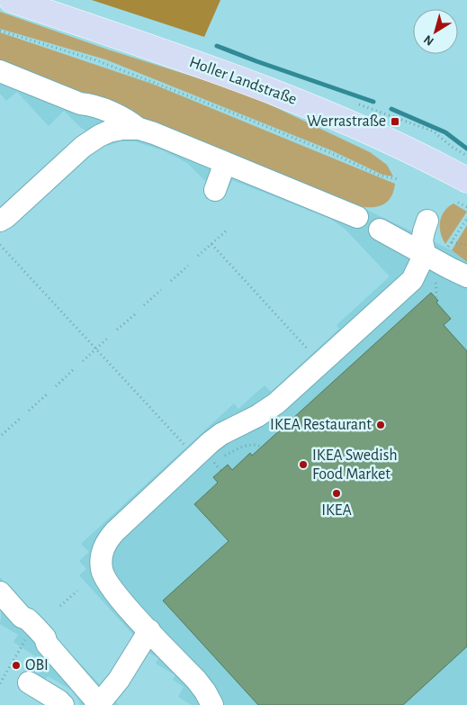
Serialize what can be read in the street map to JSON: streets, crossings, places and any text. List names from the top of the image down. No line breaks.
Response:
{"streets":{"main road":["Holler Landstraße"]},"places":{"transit":["Werrastraße"],"other":["IKEA Restaurant","IKEA Swedish Food Market","IKEA","OBI"]},"north":"bottom left"}
